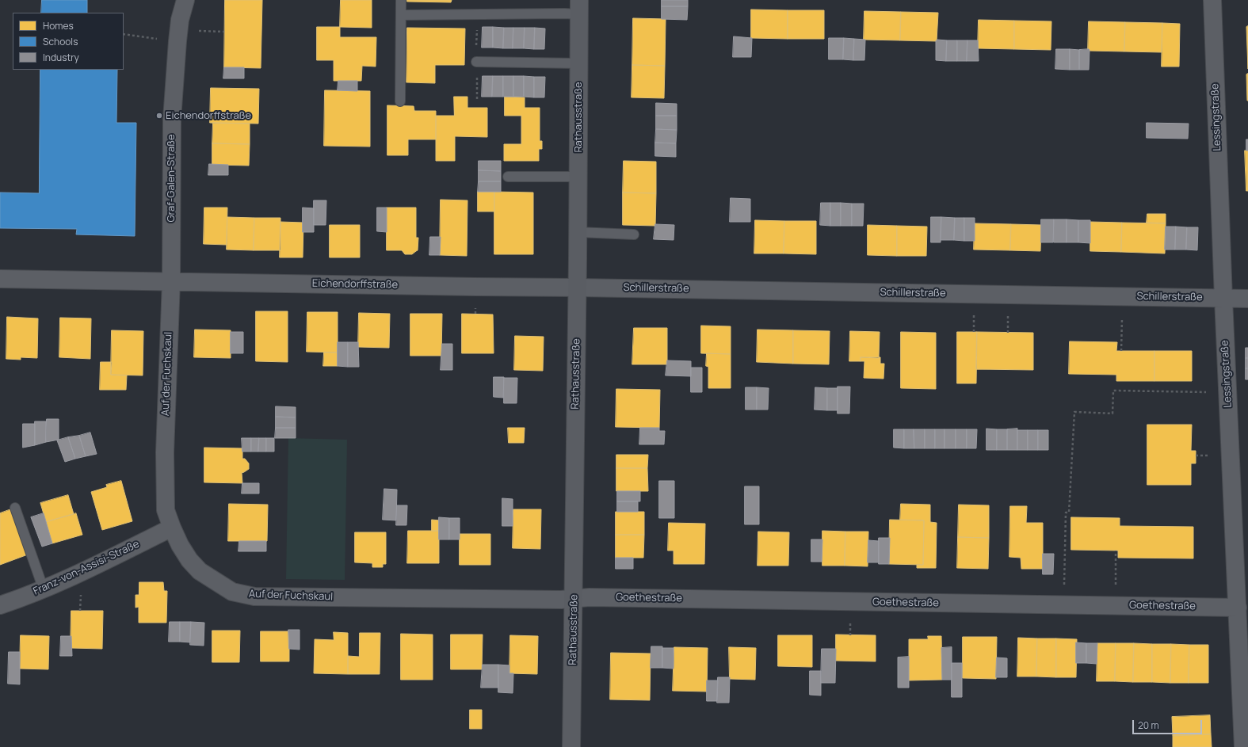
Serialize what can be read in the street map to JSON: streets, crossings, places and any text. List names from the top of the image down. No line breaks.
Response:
{"streets":{"street":["Rathausstraße","Lessingstraße","Graf-Galen-Straße","Eichendorffstraße","Schillerstraße","Auf der Fuchskaul","Franz-von-Assisi-Straße","Goethestraße"]},"crossings":[["Rathausstraße","Eichendorffstraße"],["Rathausstraße","Schillerstraße"],["Rathausstraße","Auf der Fuchskaul"],["Rathausstraße","Goethestraße"],["Lessingstraße","Schillerstraße"],["Lessingstraße","Goethestraße"],["Graf-Galen-Straße","Eichendorffstraße"],["Graf-Galen-Straße","Auf der Fuchskaul"],["Eichendorffstraße","Schillerstraße"],["Eichendorffstraße","Auf der Fuchskaul"],["Auf der Fuchskaul","Franz-von-Assisi-Straße"],["Auf der Fuchskaul","Goethestraße"]],"places":["Eichendorffstraße"],"legend":["Homes","Schools","Industry"],"scale_bar":"20 m"}
